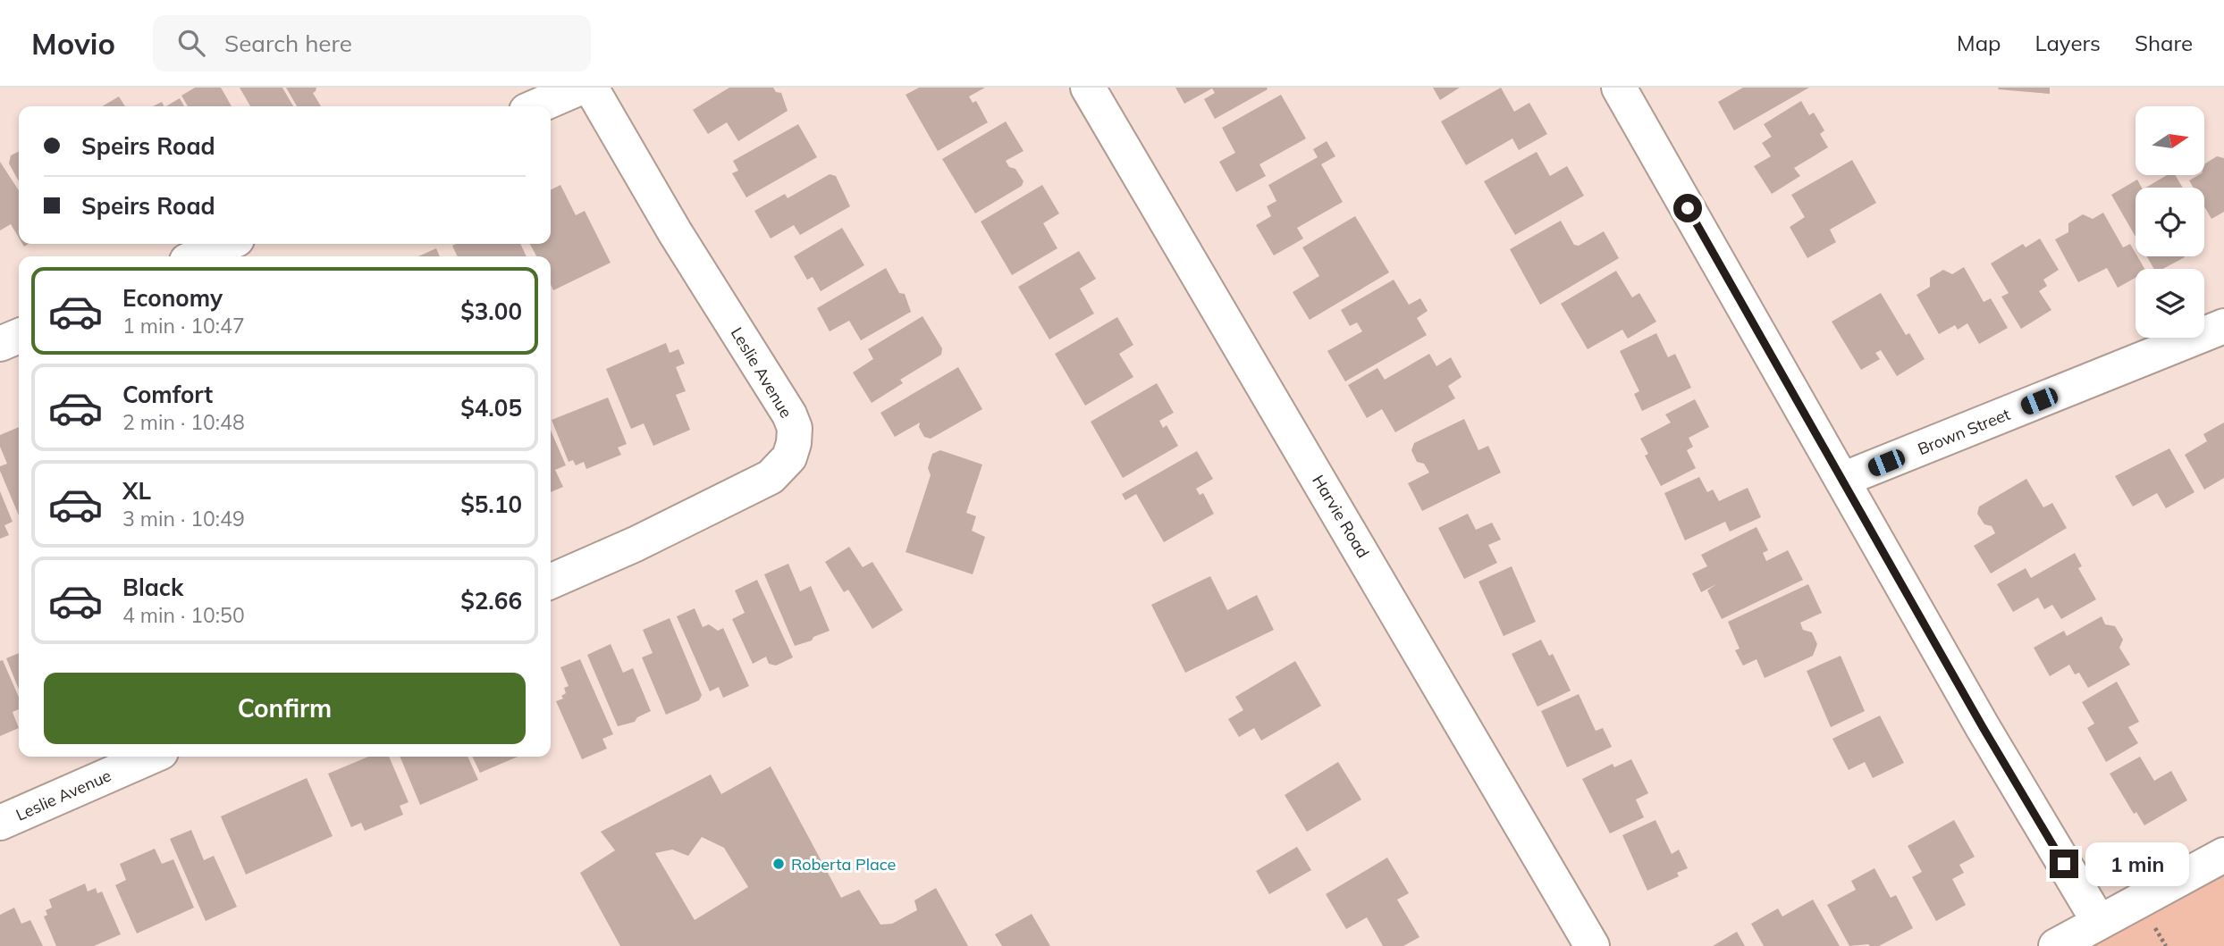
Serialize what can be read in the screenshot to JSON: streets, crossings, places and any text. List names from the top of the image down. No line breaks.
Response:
{"streets":{"street":["Leslie Avenue","Brown Street","Harvie Road"]},"places":["Roberta Place"],"north":"right","page":{"header":"Movio","search":"Search here","nav":["Map","Layers","Share"],"banner":["Speirs Road","Speirs Road"],"list":[{"name":"Economy","note":"1 min · 10:47","value":"$3.00"},{"name":"Comfort","note":"2 min · 10:48","value":"$4.05"},{"name":"XL","note":"3 min · 10:49","value":"$5.10"},{"name":"Black","note":"4 min · 10:50","value":"$2.66"}],"buttons":"Confirm","bubble":"1 min"}}
